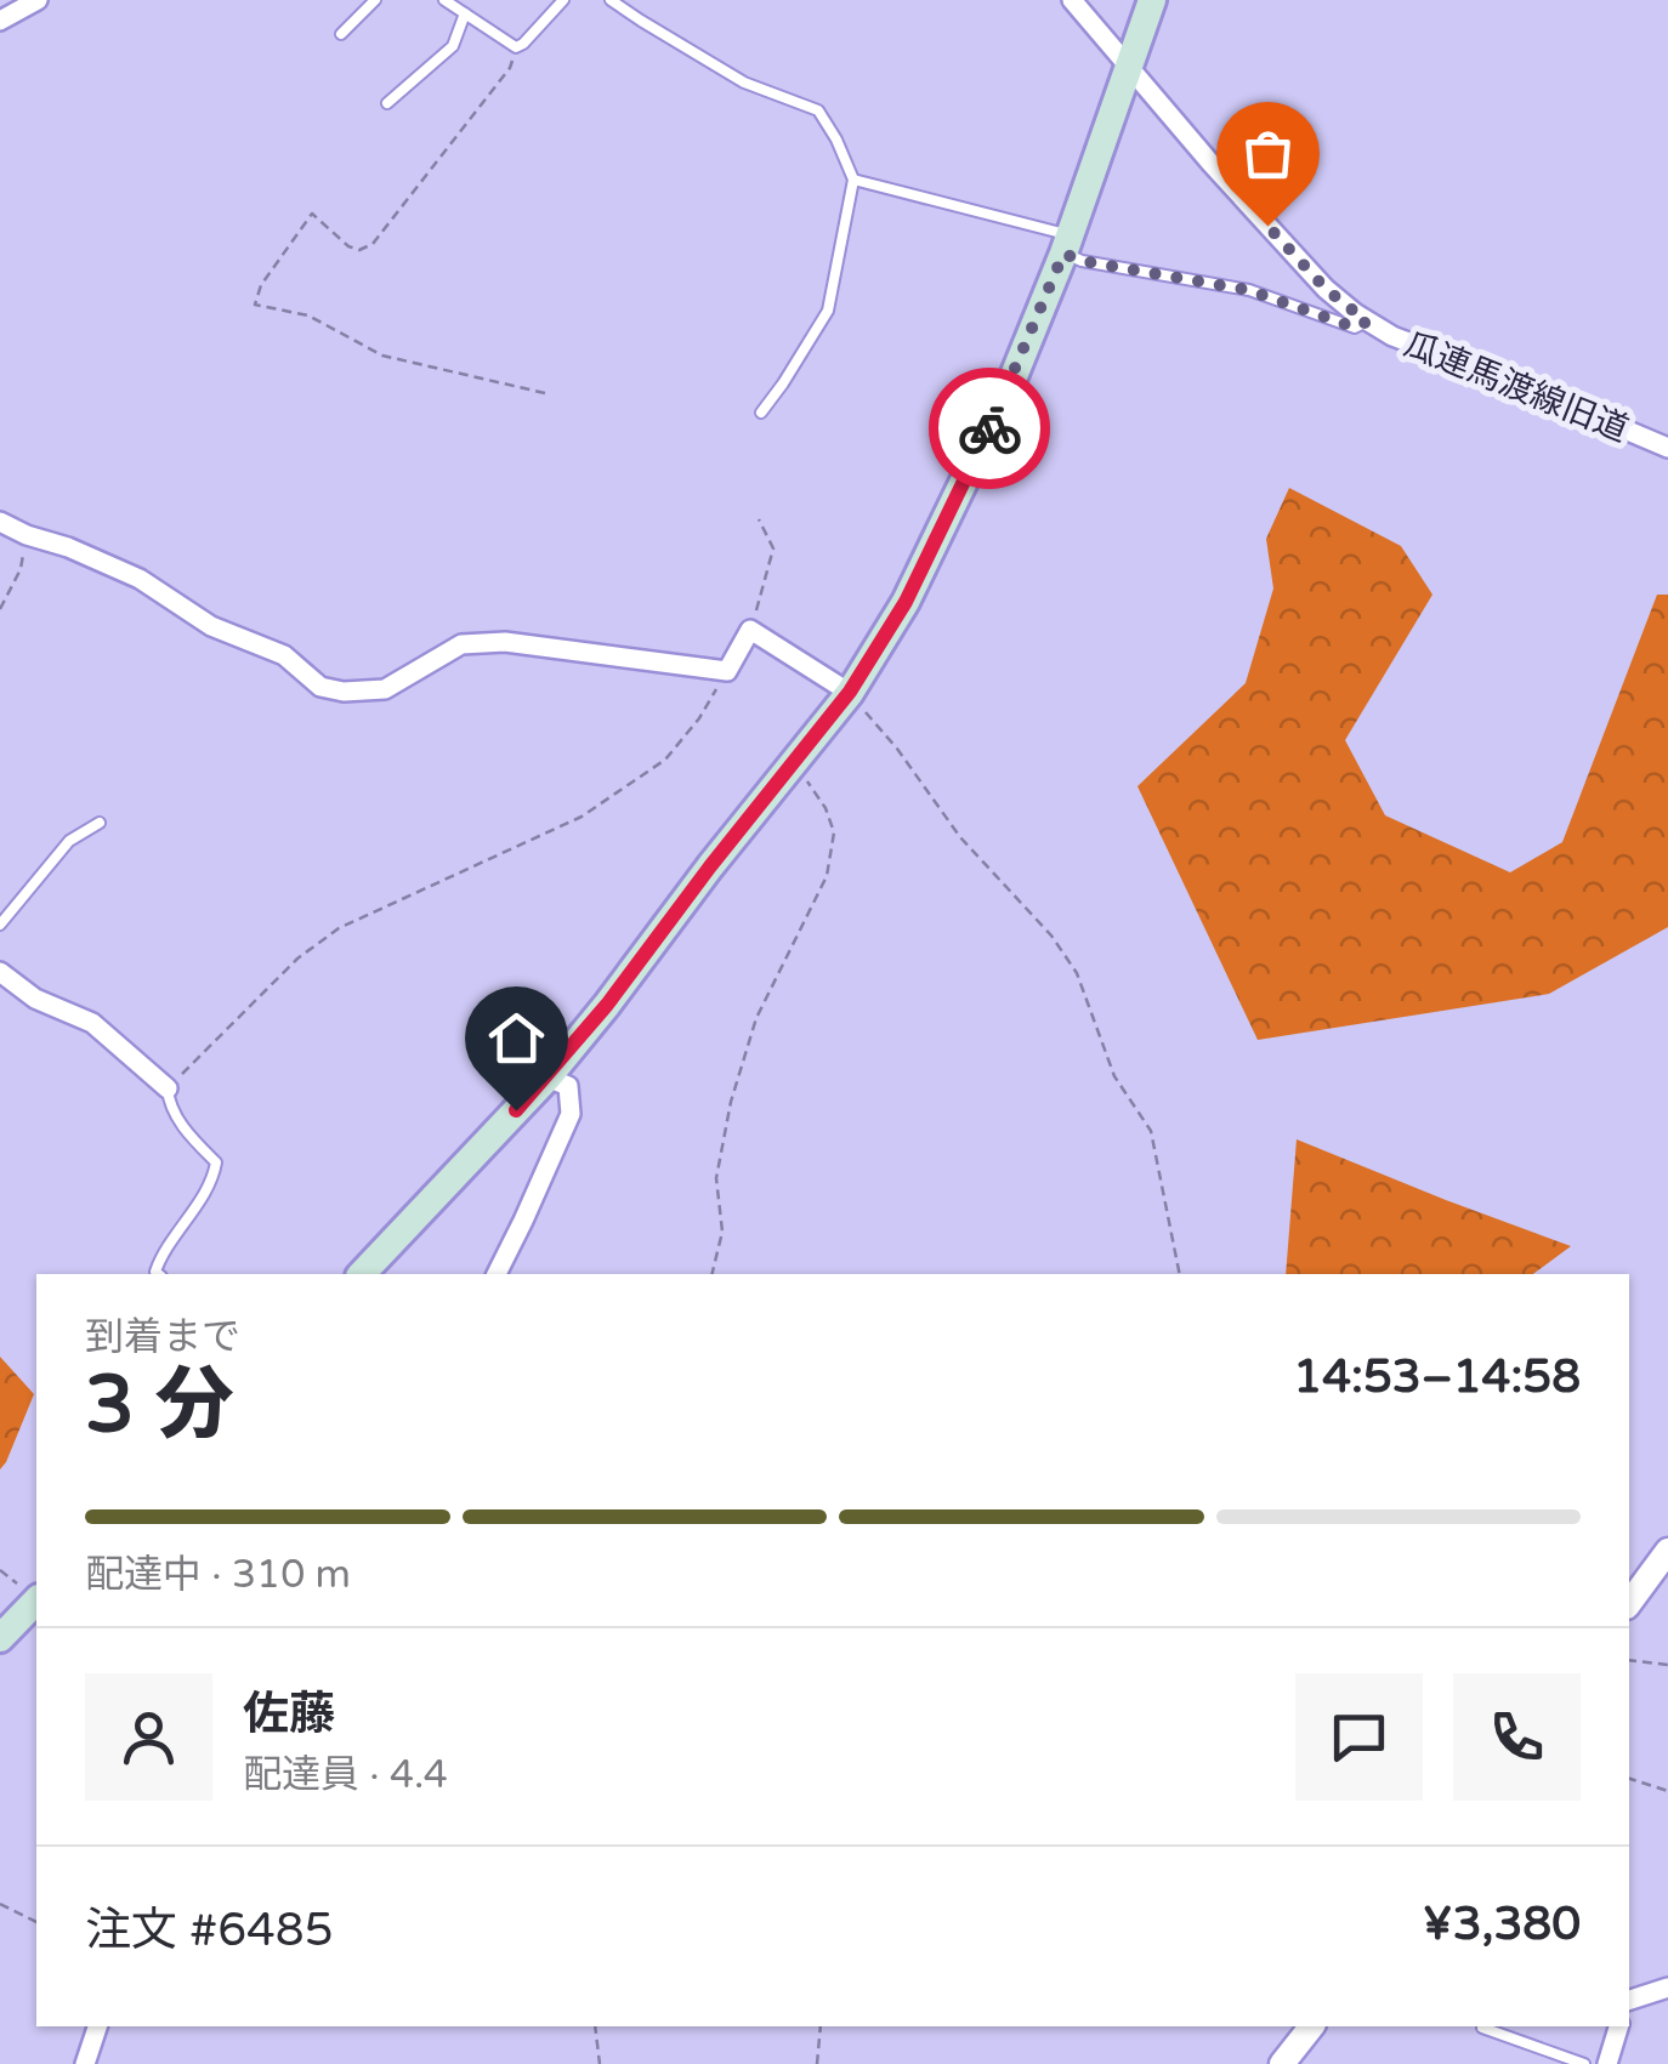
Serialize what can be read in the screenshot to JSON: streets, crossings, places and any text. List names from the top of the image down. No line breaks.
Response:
{"streets":{"street":["瓜連馬渡線旧道"]},"page":{"heading":["3 分","到着まで","14:53–14:58"],"panel":["佐藤","配達員 · 4.4","注文 #6485","¥3,380"],"bar":"配達中 · 310 m"}}
